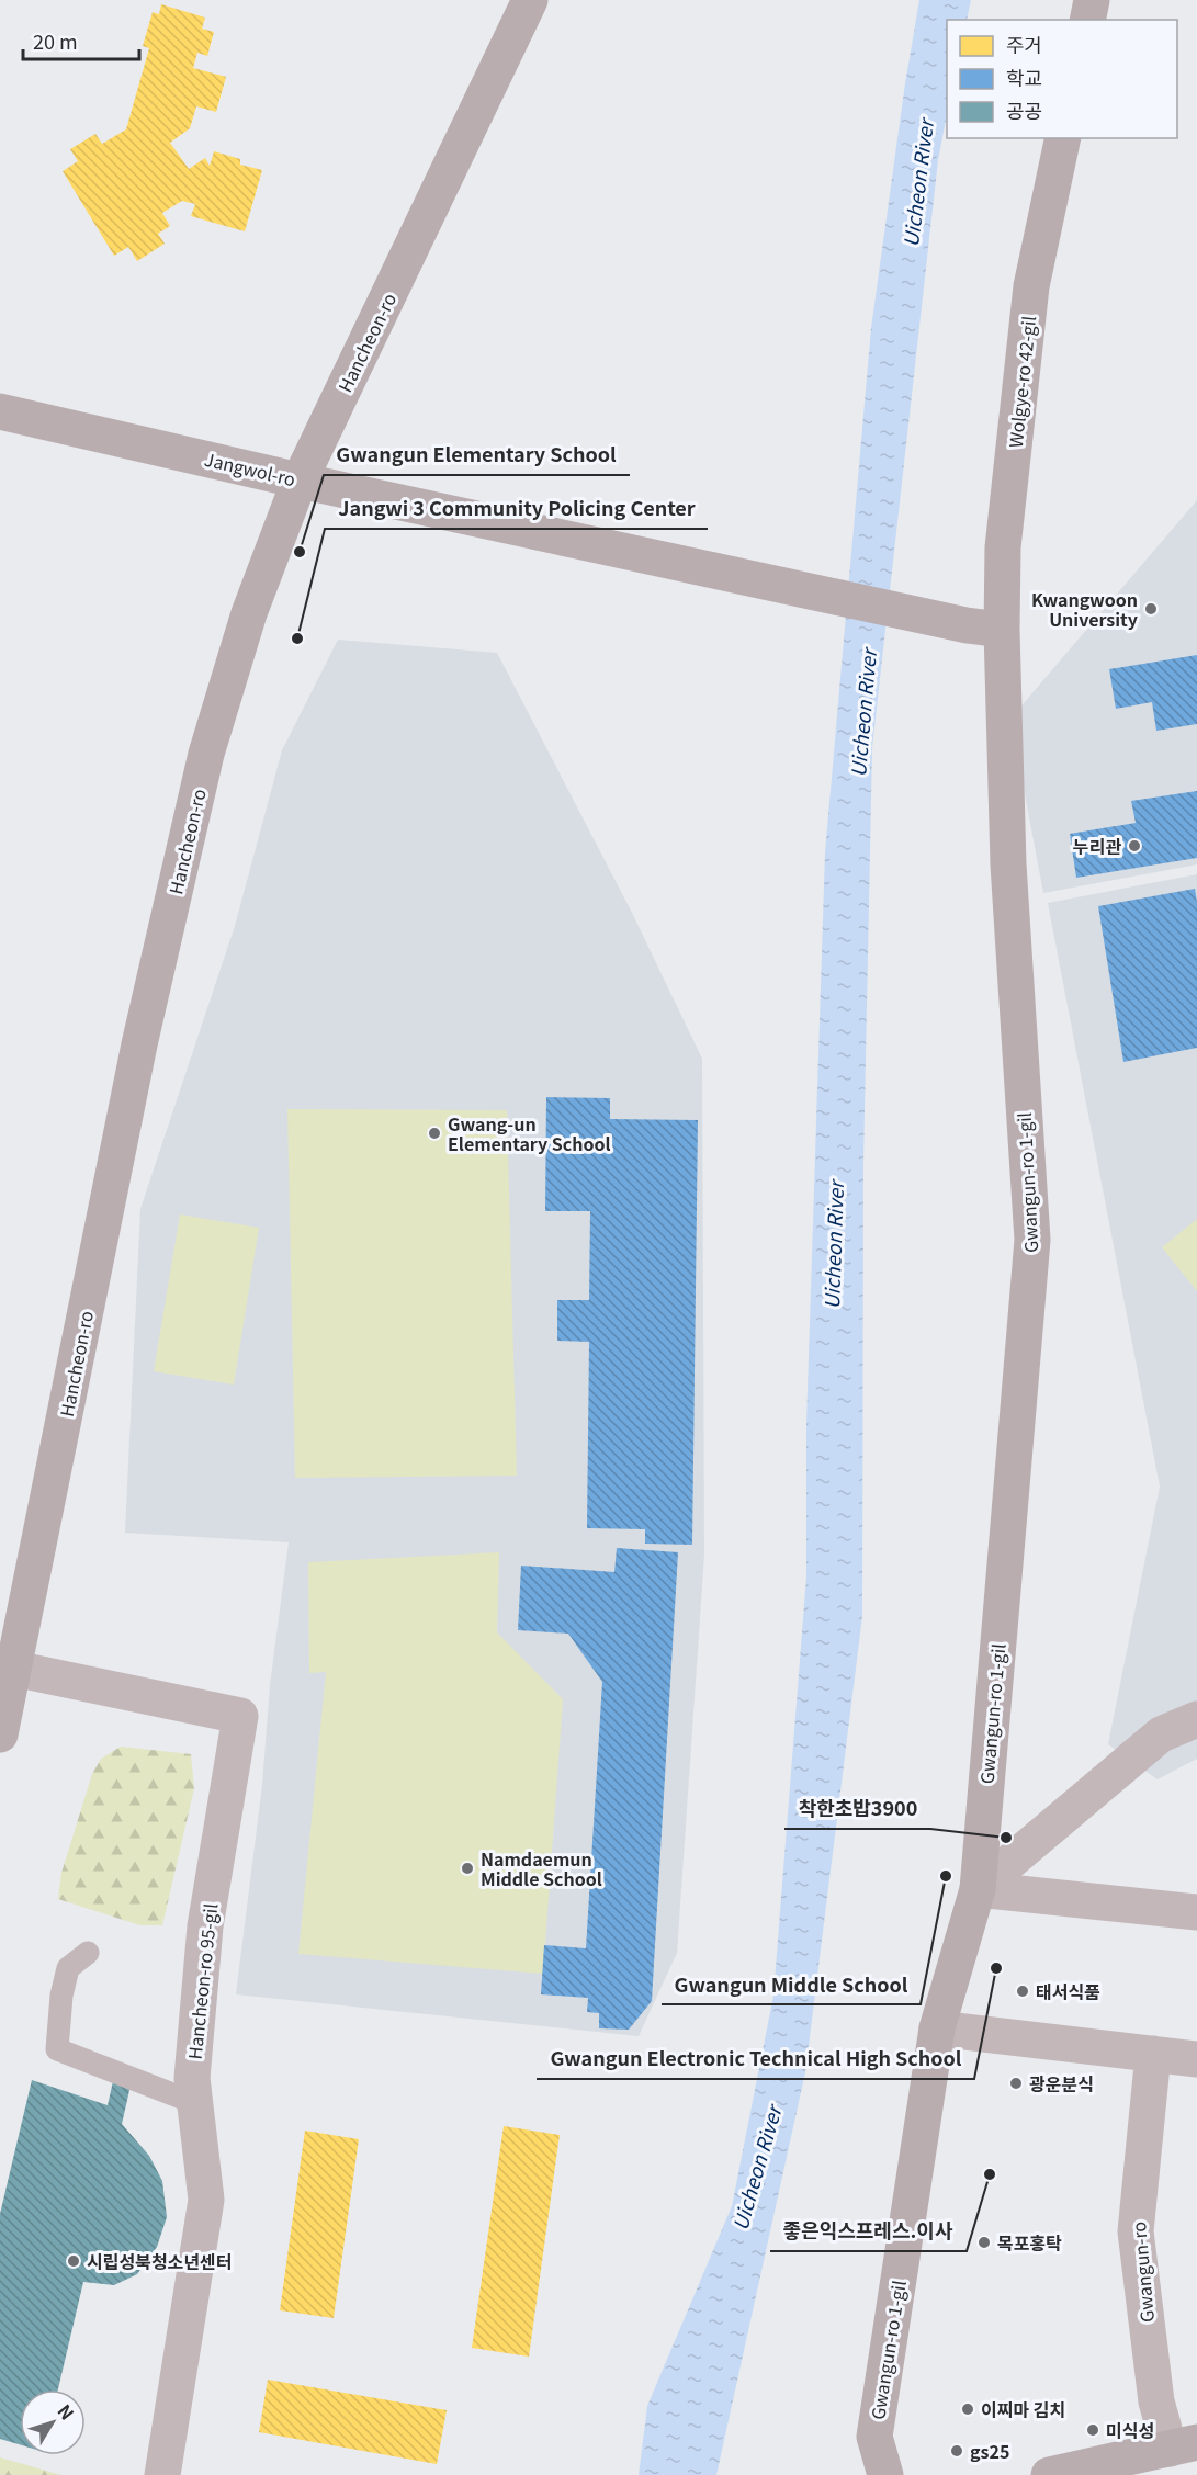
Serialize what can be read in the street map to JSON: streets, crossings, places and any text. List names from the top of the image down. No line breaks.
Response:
{"streets":{"street":["Hancheon-ro","Wolgye-ro 42-gil","Jangwol-ro","Gwangun-ro 1-gil","Hancheon-ro 95-gil","Gwangun-ro"]},"crossings":[["Hancheon-ro","Jangwol-ro"],["Hancheon-ro","Hancheon-ro 95-gil"],["Wolgye-ro 42-gil","Jangwol-ro"],["Wolgye-ro 42-gil","Gwangun-ro 1-gil"],["Jangwol-ro","Gwangun-ro 1-gil"]],"water":["Uicheon River"],"places":["Gwangun Elementary School","Kwangwoon University","Jangwi 3 Community Policing Center","누리관","Gwang-un Elementary School","착한초밥3900","Namdaemun Middle School","Gwangun Middle School","Gwangun Electronic Technical High School","태서식품","광운분식","좋은익스프레스.이사","목포홍탁","시립성북청소년센터","이찌마 김치","미식성","gs25"],"legend":["주거","학교","공공"],"scale_bar":"20 m","north":"top right"}
